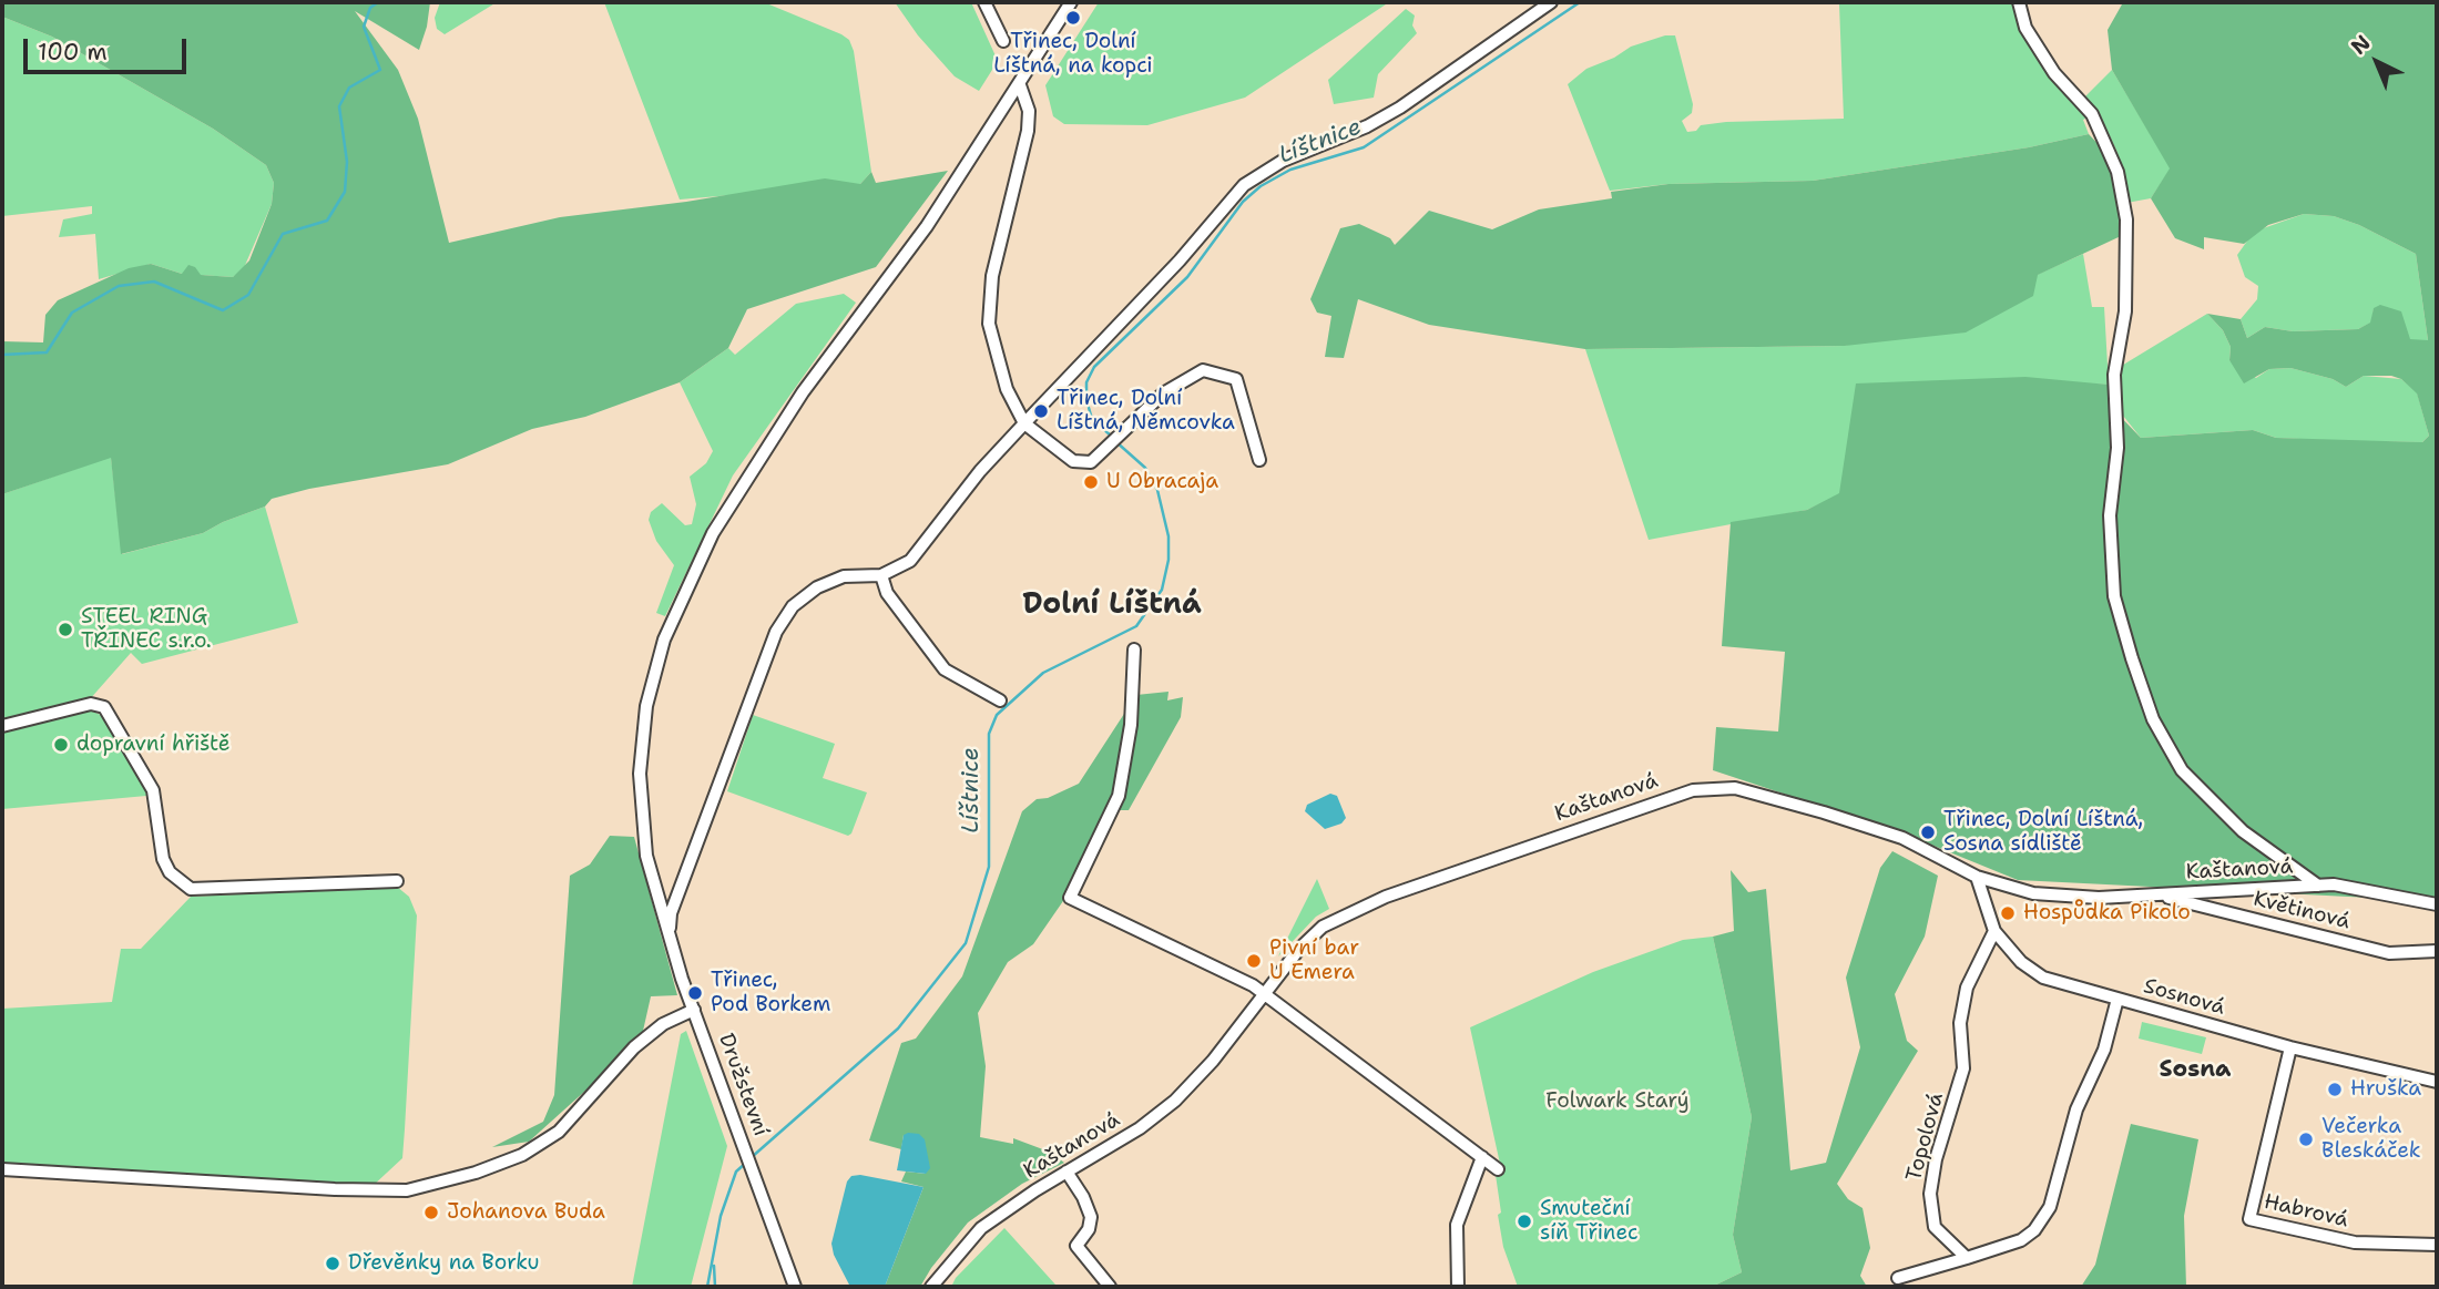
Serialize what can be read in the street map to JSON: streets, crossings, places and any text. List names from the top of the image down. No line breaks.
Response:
{"streets":{"street":["Kaštanová","Květinová","Sosnová","Družstevní","Topolová","Habrová"]},"crossings":[["Kaštanová","Květinová"],["Kaštanová","Sosnová"],["Sosnová","Topolová"],["Sosnová","Habrová"]],"districts":["Dolní Líštná","Sosna"],"water":["Líštnice"],"parks":["Folwark Starý"],"places":["Třinec, Dolní Líštná, na kopci","Třinec, Dolní Líštná, Němcovka","U Obracaja","STEEL RING TŘINEC s.r.o.","dopravní hřiště","Třinec, Dolní Líštná, Sosna sídliště","Hospůdka Pikolo","Pivní bar U Emera","Třinec, Pod Borkem","Hruška","Večerka Bleskáček","Johanova Buda","Smuteční síň Třinec","Dřevěnky na Borku"],"scale_bar":"100 m","north":"top left"}
